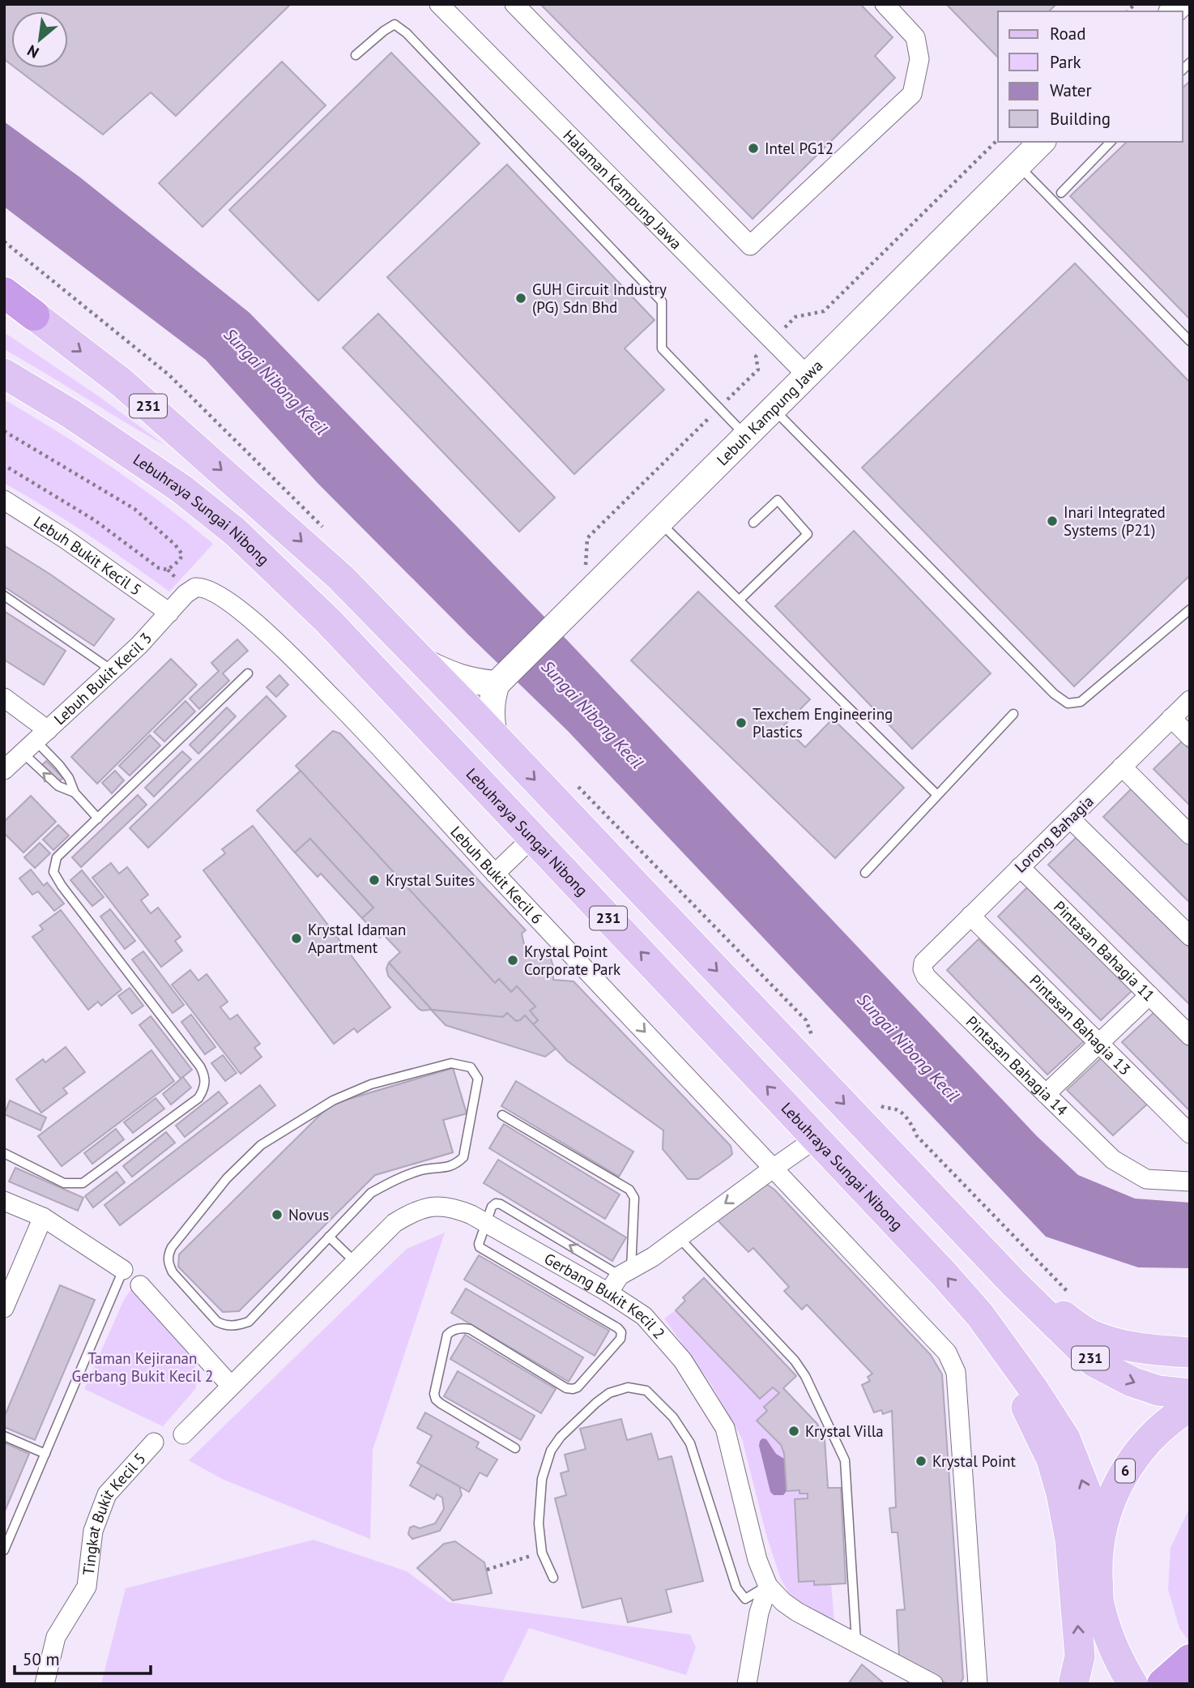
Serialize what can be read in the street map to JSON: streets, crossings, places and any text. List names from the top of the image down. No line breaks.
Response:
{"streets":{"main road":["231","Lebuhraya Sungai Nibong","6"],"street":["Halaman Kampung Jawa","Lebuh Kampung Jawa","Lebuh Bukit Kecil 5","Lebuh Bukit Kecil 3","Lorong Bahagia","Lebuh Bukit Kecil 6","Pintasan Bahagia 11","Pintasan Bahagia 13","Pintasan Bahagia 14","Gerbang Bukit Kecil 2","Tingkat Bukit Kecil 5"]},"crossings":[["Halaman Kampung Jawa","Lebuh Kampung Jawa"],["Lebuhraya Sungai Nibong","6"],["Lebuh Bukit Kecil 5","Lebuh Bukit Kecil 3"],["Lebuh Bukit Kecil 3","Lebuh Bukit Kecil 6"],["Lorong Bahagia","Pintasan Bahagia 11"],["Lorong Bahagia","Pintasan Bahagia 13"],["Lorong Bahagia","Pintasan Bahagia 14"]],"water":["Sungai Nibong Kecil"],"parks":["Taman Kejiranan Gerbang Bukit Kecil 2"],"places":["Intel PG12","GUH Circuit Industry (PG) Sdn Bhd","Inari Integrated Systems (P21)","Texchem Engineering Plastics","Krystal Suites","Krystal Idaman Apartment","Krystal Point Corporate Park","Novus","Krystal Villa","Krystal Point"],"legend":["Road","Park","Water","Building"],"scale_bar":"50 m","north":"bottom left"}
